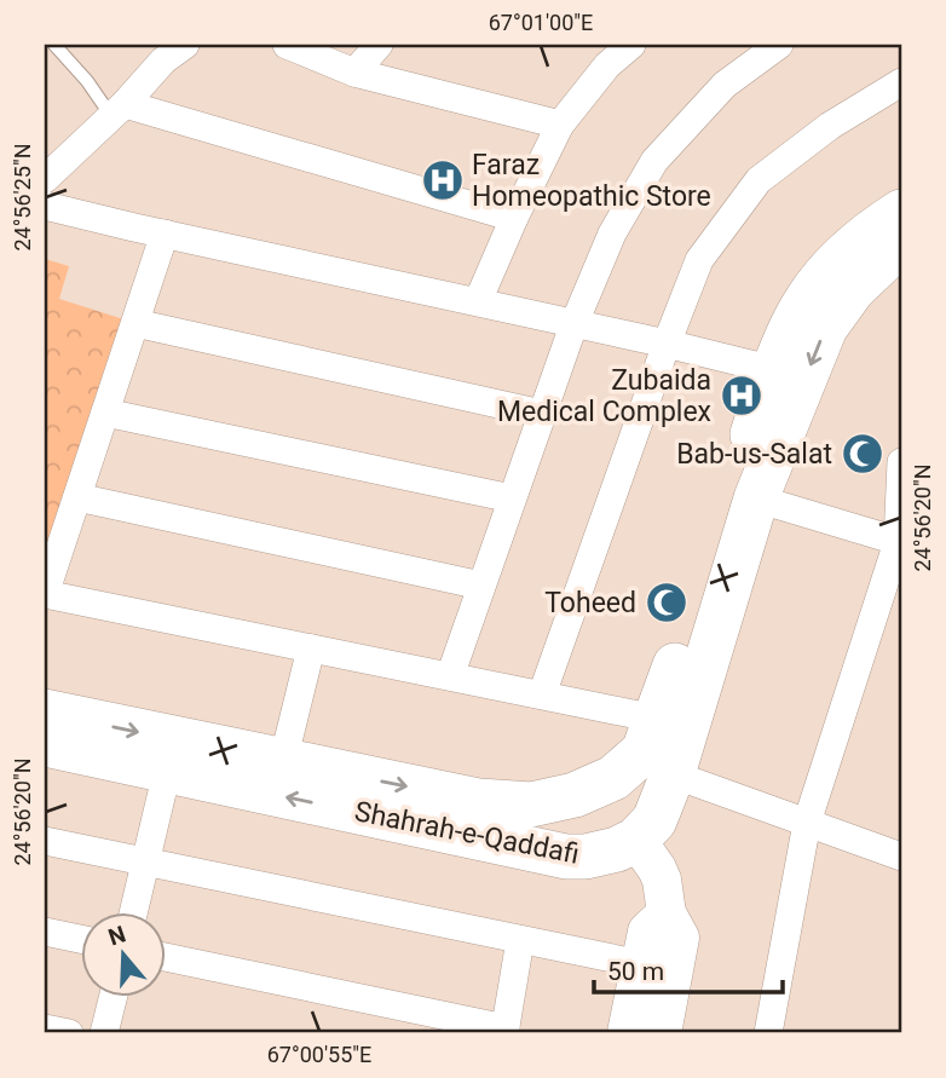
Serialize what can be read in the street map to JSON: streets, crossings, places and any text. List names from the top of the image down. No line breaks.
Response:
{"streets":{"main road":["Shahrah-e-Qaddafi"]},"places":{"hospital":["Faraz Homeopathic Store","Zubaida Medical Complex"],"mosque":["Bab-us-Salat","Toheed"]},"scale_bar":"50 m","north":"top","coordinates":["67°01'00\"E","24°56'25\"N","24°56'20\"N","67°00'55\"E"]}
